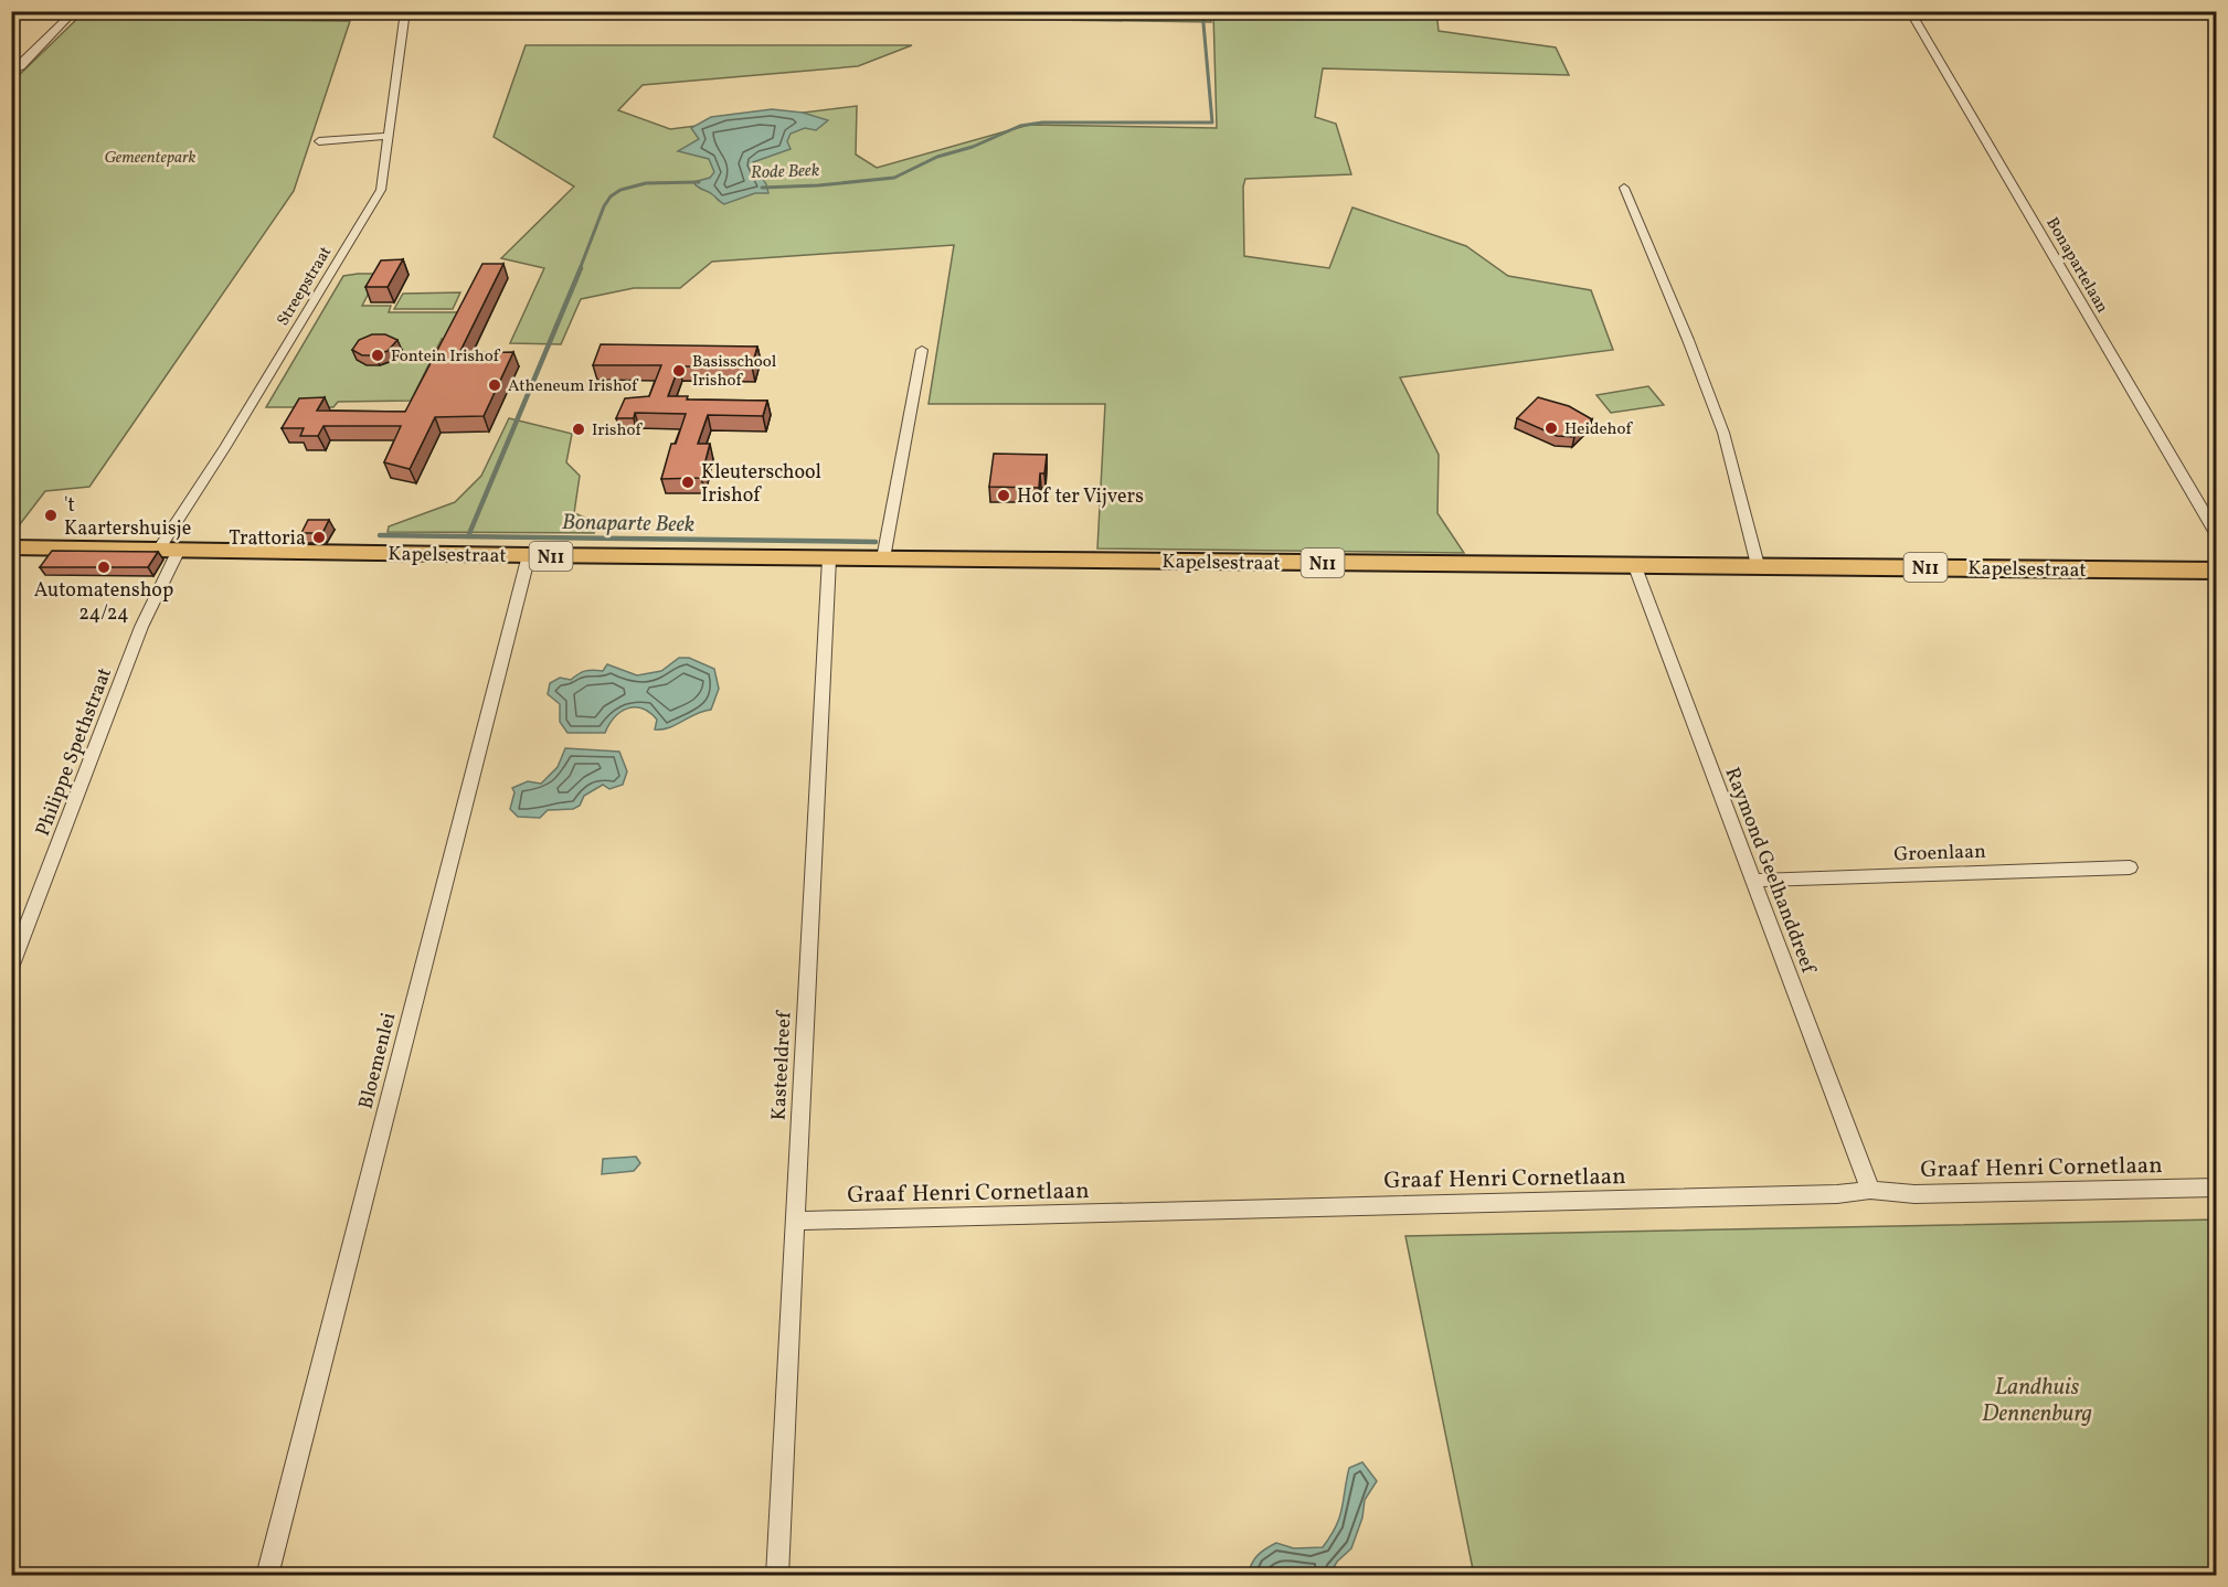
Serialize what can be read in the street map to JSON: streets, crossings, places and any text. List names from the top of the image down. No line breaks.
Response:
{"streets":{"main road":["Kapelsestraat","N11"],"street":["Bonapartelaan","Streepstraat","Philippe Spethstraat","Groenlaan","Raymond Geelhanddreef","Bloemenlei","Kasteeldreef","Graaf Henri Cornetlaan"]},"crossings":[["Streepstraat","Kapelsestraat"],["Streepstraat","Philippe Spethstraat"],["Kapelsestraat","Philippe Spethstraat"],["Kapelsestraat","Raymond Geelhanddreef"],["Kapelsestraat","Bloemenlei"],["Kapelsestraat","Kasteeldreef"],["Groenlaan","Raymond Geelhanddreef"],["Raymond Geelhanddreef","Graaf Henri Cornetlaan"],["Kasteeldreef","Graaf Henri Cornetlaan"]],"water":["Rode Beek","Bonaparte Beek"],"parks":["Gemeentepark","Landhuis Dennenburg"],"places":["Fontein Irishof","Basisschool Irishof","Atheneum Irishof","Heidehof","Irishof","Kleuterschool Irishof","Hof ter Vijvers","'t Kaartershuisje","Trattoria","Automatenshop 24/24"]}
